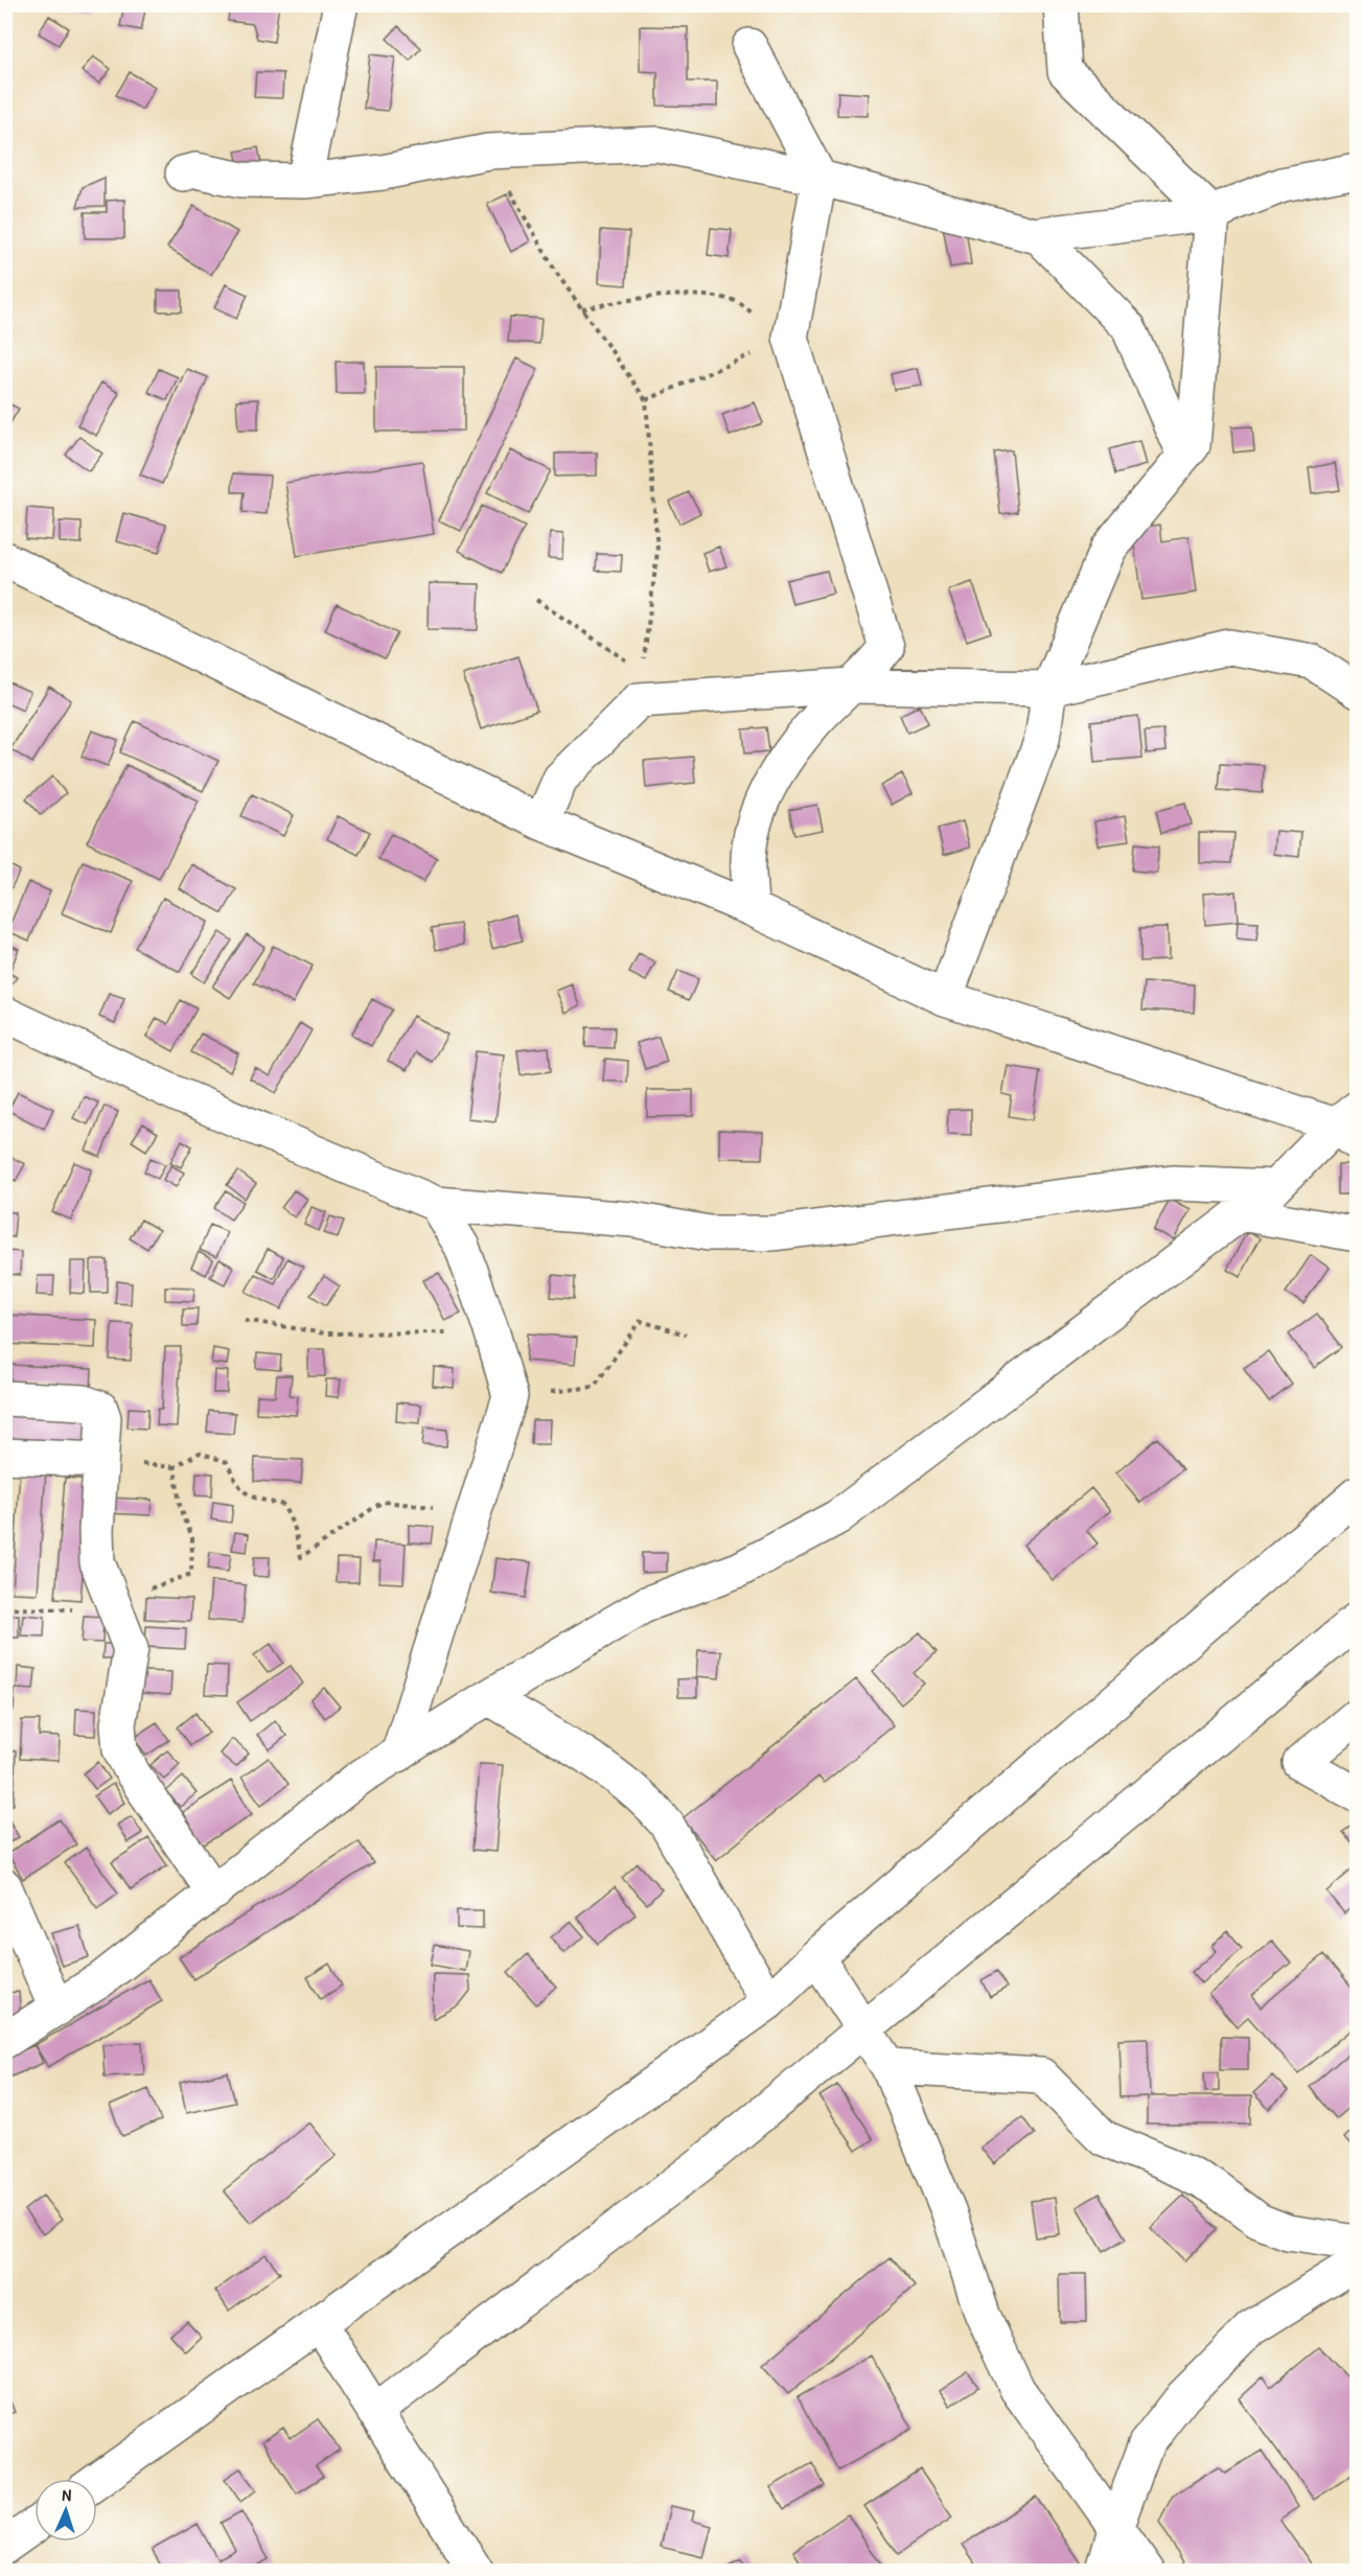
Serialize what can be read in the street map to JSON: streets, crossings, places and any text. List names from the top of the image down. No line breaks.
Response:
{"north":"top"}
